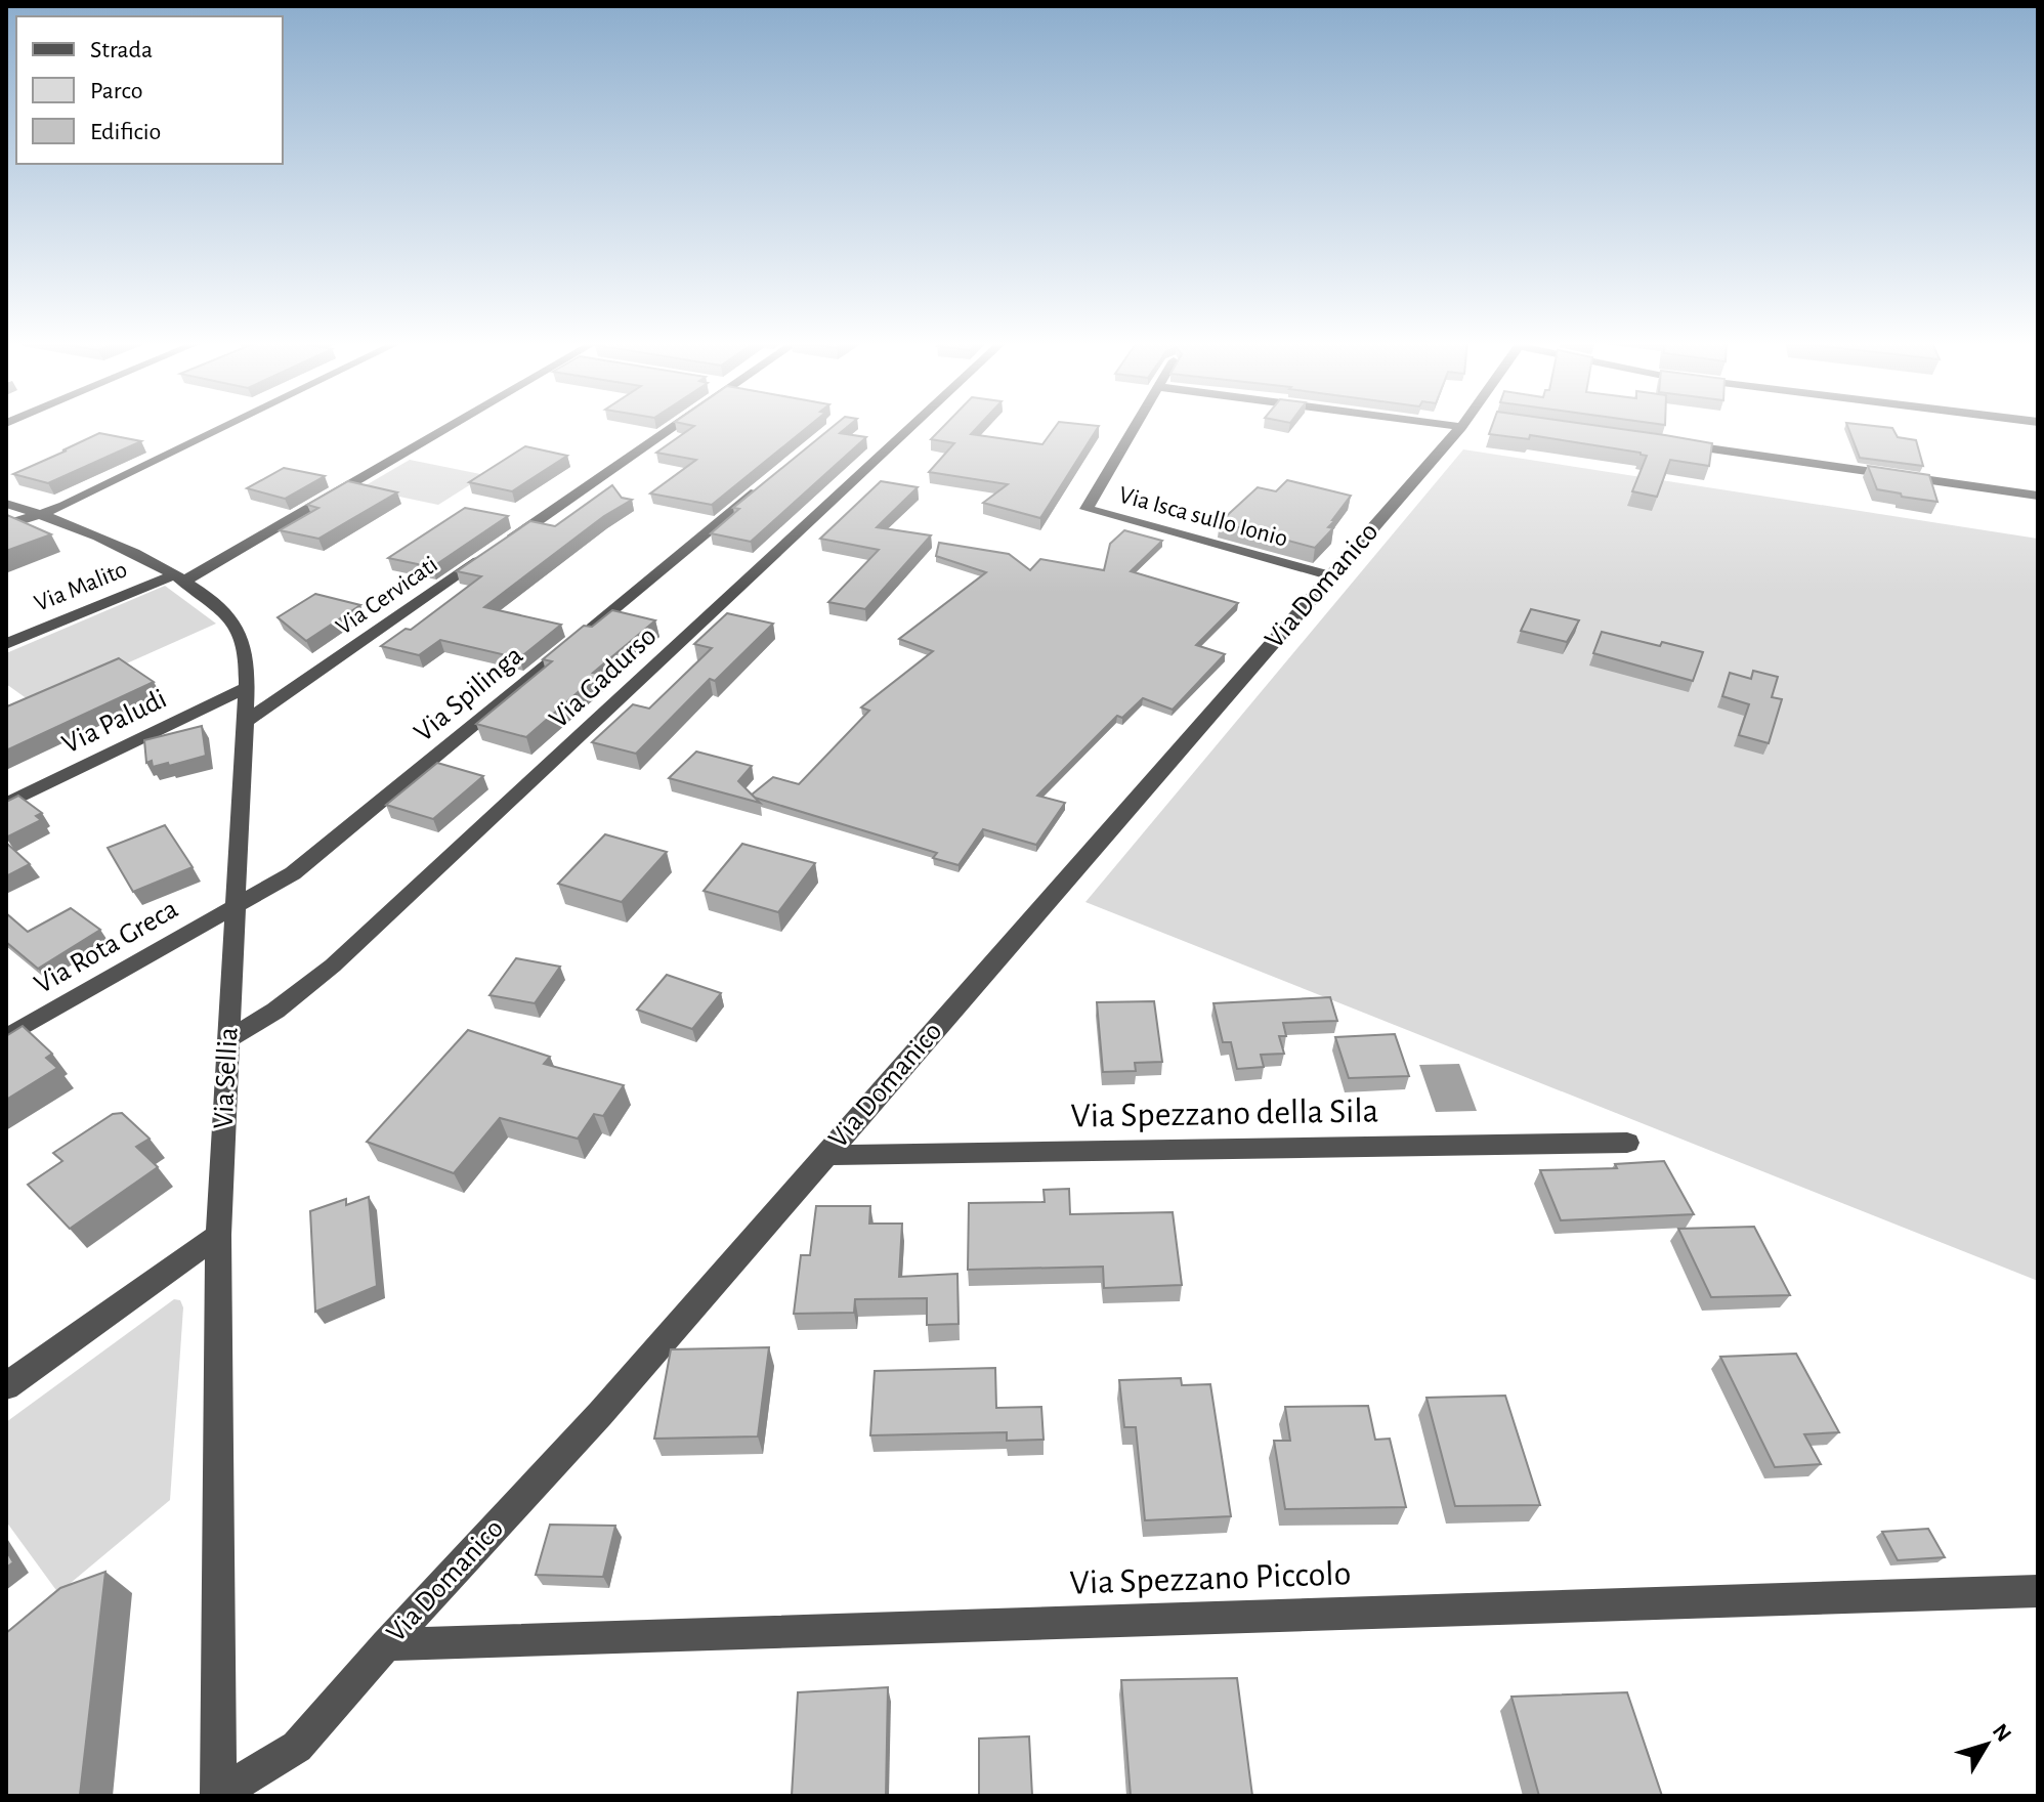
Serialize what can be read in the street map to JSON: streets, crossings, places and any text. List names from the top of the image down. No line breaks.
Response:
{"streets":{"street":["Via Isca sullo Ionio","Via Domanico","Via Malito","Via Cervicati","Via Gadurso","Via Spilinga","Via Paludi","Via Rota Greca","Via Sellia","Via Spezzano della Sila","Via Spezzano Piccolo"]},"crossings":[["Via Isca sullo Ionio","Via Domanico"],["Via Domanico","Via Sellia"],["Via Domanico","Via Spezzano della Sila"],["Via Domanico","Via Spezzano Piccolo"],["Via Malito","Via Sellia"],["Via Cervicati","Via Sellia"],["Via Gadurso","Via Sellia"],["Via Spilinga","Via Rota Greca"],["Via Spilinga","Via Sellia"],["Via Paludi","Via Sellia"],["Via Rota Greca","Via Sellia"]],"legend":["Strada","Parco","Edificio"],"north":"top right"}
